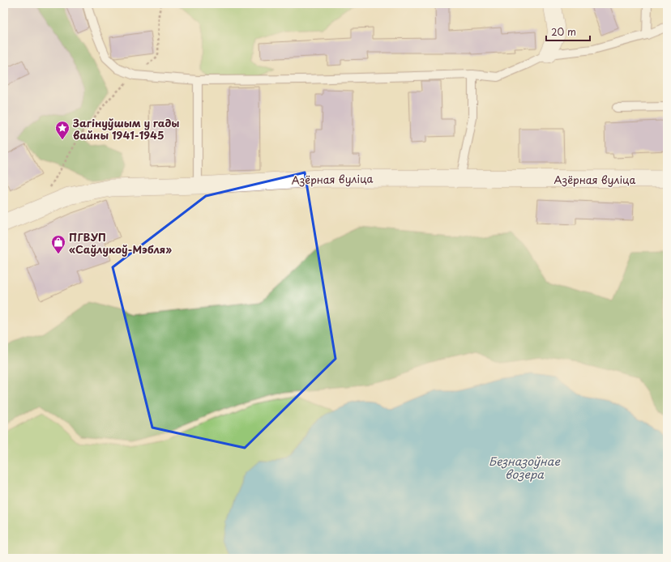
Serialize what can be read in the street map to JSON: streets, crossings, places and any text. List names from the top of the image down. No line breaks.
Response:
{"streets":{"street":["Азёрная вуліца"]},"water":["Безназоўнае возера"],"places":{"place":["Загінуўшым у гады вайны 1941-1945"],"shop":["ПГВУП «Саўлукоў-Мэбля»"]},"scale_bar":"20 m"}
